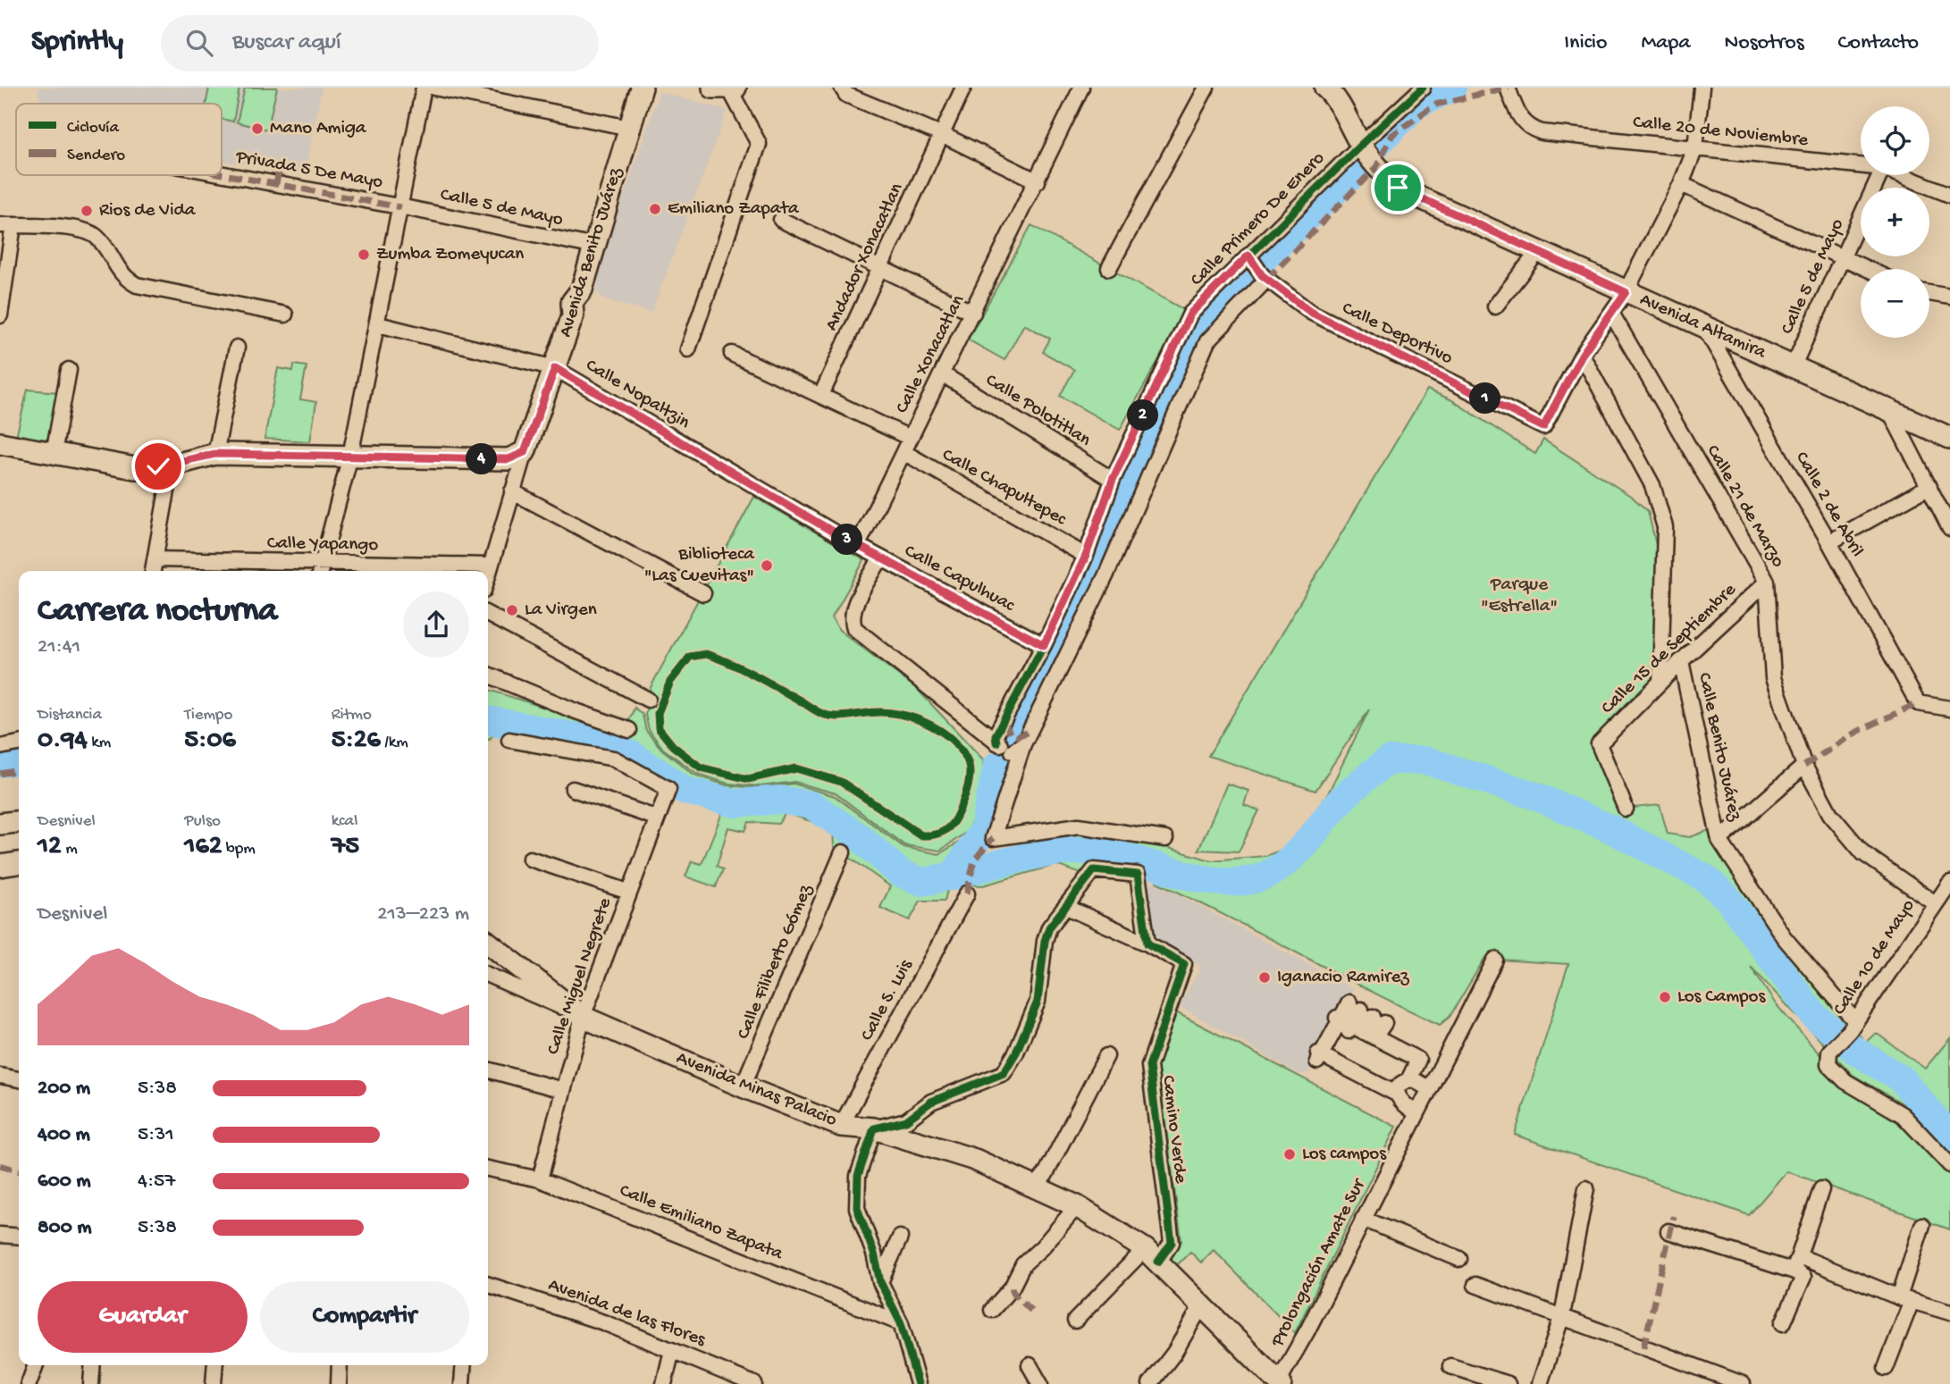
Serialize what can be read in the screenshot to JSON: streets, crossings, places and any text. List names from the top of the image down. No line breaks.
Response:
{"streets":{"street":["Calle 20 de Noviembre","Privada 5 De Mayo","Calle 5 de Mayo","Calle Primero De Enero","Avenida Benito Juárez","Andador Xonacatlan","Avenida Altamira","Calle Deportivo","Calle Xonacatlan","Calle Nopaltzin","Calle Polotitlan","Calle Chapultepec","Calle 2 de Abril","Calle 21 de Marzo","Calle Yapango","Calle Capulhuac","Calle 15 de Septiembre","Calle Benito Juárez","Calle 10 de Mayo","Calle Filiberto Gómez","Calle Miguel Negrete","Calle S. Luis","Avenida Minas Palacio","Camino Verde","Calle Emiliano Zapata","Prolongación Amate Sur","Avenida de las Flores"]},"crossings":[["Privada 5 De Mayo","Calle 5 de Mayo"],["Calle 5 de Mayo","Avenida Benito Juárez"],["Calle 5 de Mayo","Avenida Altamira"],["Calle Primero De Enero","Avenida Altamira"],["Calle Primero De Enero","Calle Deportivo"],["Calle Primero De Enero","Calle Polotitlan"],["Calle Primero De Enero","Calle Chapultepec"],["Calle Primero De Enero","Calle Capulhuac"],["Avenida Benito Juárez","Calle Nopaltzin"],["Avenida Altamira","Calle 2 de Abril"],["Calle Xonacatlan","Calle Nopaltzin"],["Calle Xonacatlan","Calle Polotitlan"],["Calle Xonacatlan","Calle Chapultepec"],["Calle Xonacatlan","Calle Capulhuac"],["Calle Nopaltzin","Calle Capulhuac"],["Calle 21 de Marzo","Calle 15 de Septiembre"],["Calle 21 de Marzo","Calle 10 de Mayo"],["Calle 15 de Septiembre","Calle Benito Juárez"],["Calle Benito Juárez","Calle 10 de Mayo"],["Calle Filiberto Gómez","Avenida Minas Palacio"],["Calle Miguel Negrete","Avenida Minas Palacio"],["Calle Miguel Negrete","Calle Emiliano Zapata"],["Calle S. Luis","Avenida Minas Palacio"],["Avenida Minas Palacio","Camino Verde"],["Avenida Minas Palacio","Prolongación Amate Sur"]],"parks":["Parque \"Estrella\""],"places":["Mano Amiga","Emiliano Zapata","Rios de Vida","Zumba Zomeyucan","Biblioteca \"Las Cuevitas\"","La Virgen","Iganacio Ramirez","Los Campos","Los campos"],"legend":["Ciclovía","Sendero"],"page":{"header":"Sprintly","search":"Buscar aquí","nav":["Inicio","Mapa","Nosotros","Contacto"],"map_buttons":["+","−"],"pins":["1","2","4","3"],"heading":["Carrera nocturna","21:41"],"stats":[["Distancia","0.94 km"],["Tiempo","5:06"],["Ritmo","5:26 /km"],["Desnivel","12 m"],["Pulso","162 bpm"],["kcal","75"]],"chart":["Desnivel","213–223 m"],"list":[{"name":"200 m","note":"5:38"},{"name":"400 m","note":"5:31"},{"name":"600 m","note":"4:57"},{"name":"800 m","note":"5:38"}],"buttons":["Guardar","Compartir"]}}
